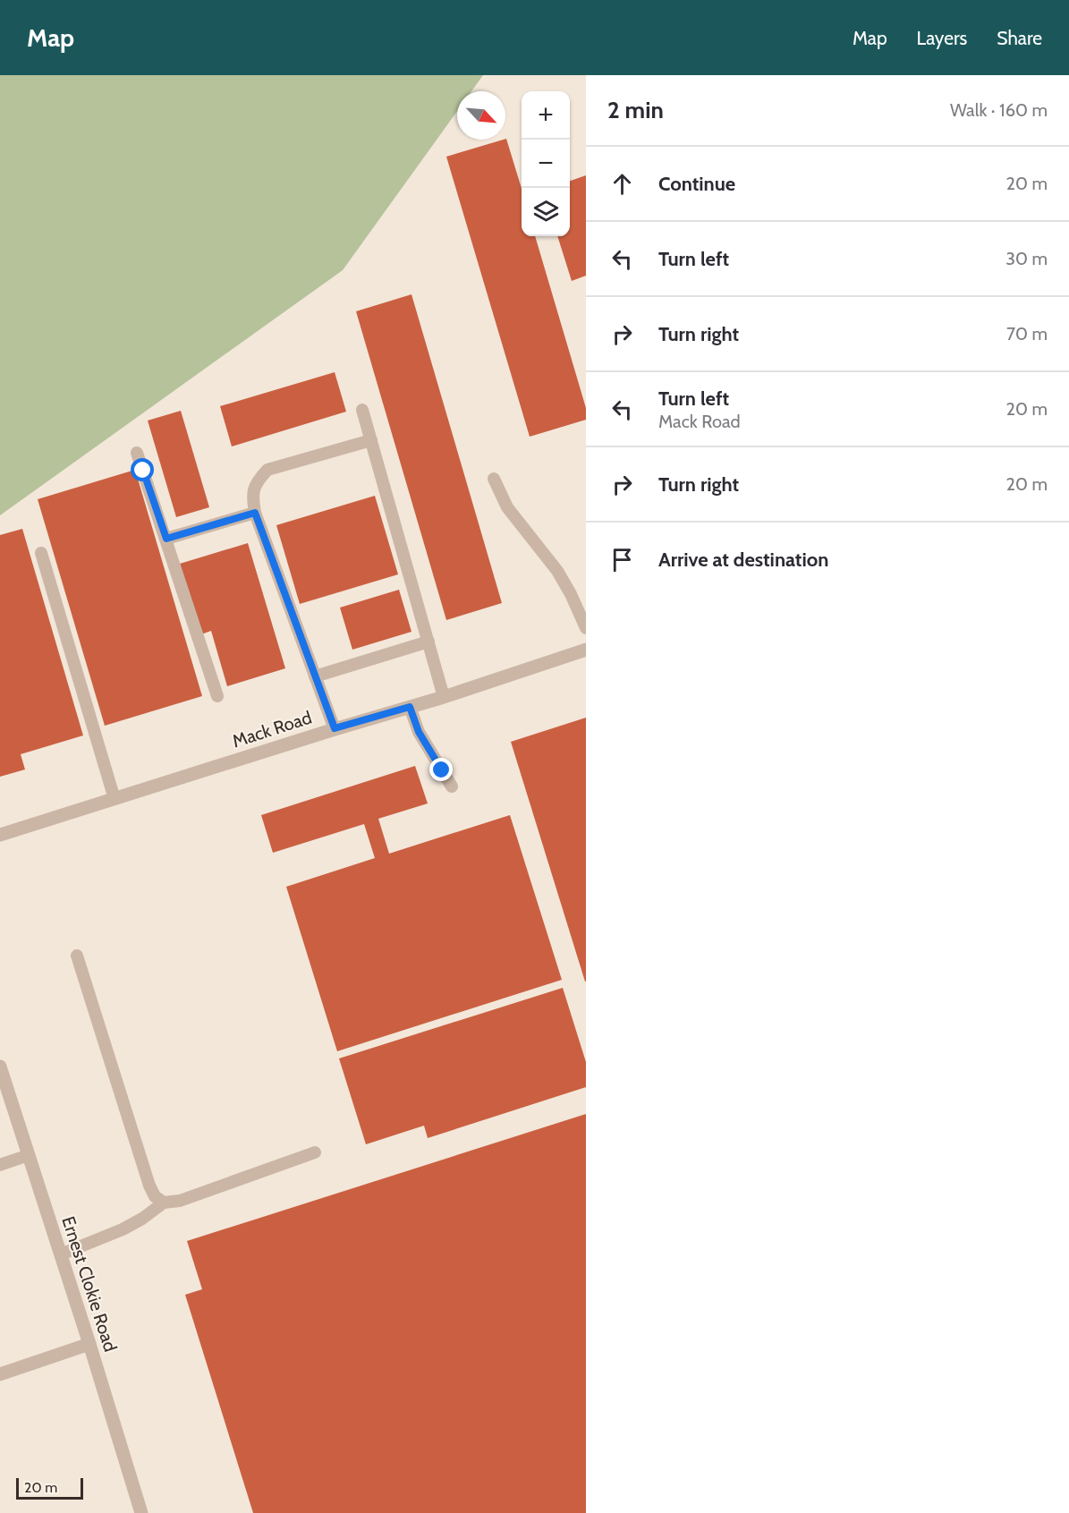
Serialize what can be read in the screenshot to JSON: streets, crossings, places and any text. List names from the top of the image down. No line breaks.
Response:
{"streets":{"street":["Mack Road","Ernest Clokie Road"]},"scale_bar":"20 m","north":"bottom right","page":{"header":"Map","nav":["Map","Layers","Share"],"heading":["2 min","Walk · 160 m"],"map_buttons":["+","−"],"list":[["Continue","20 m"],["Turn left","30 m"],["Turn right","70 m"],["Turn left","Mack Road","20 m"],["Turn right","20 m"],"Arrive at destination"],"scale":"20 m"}}
